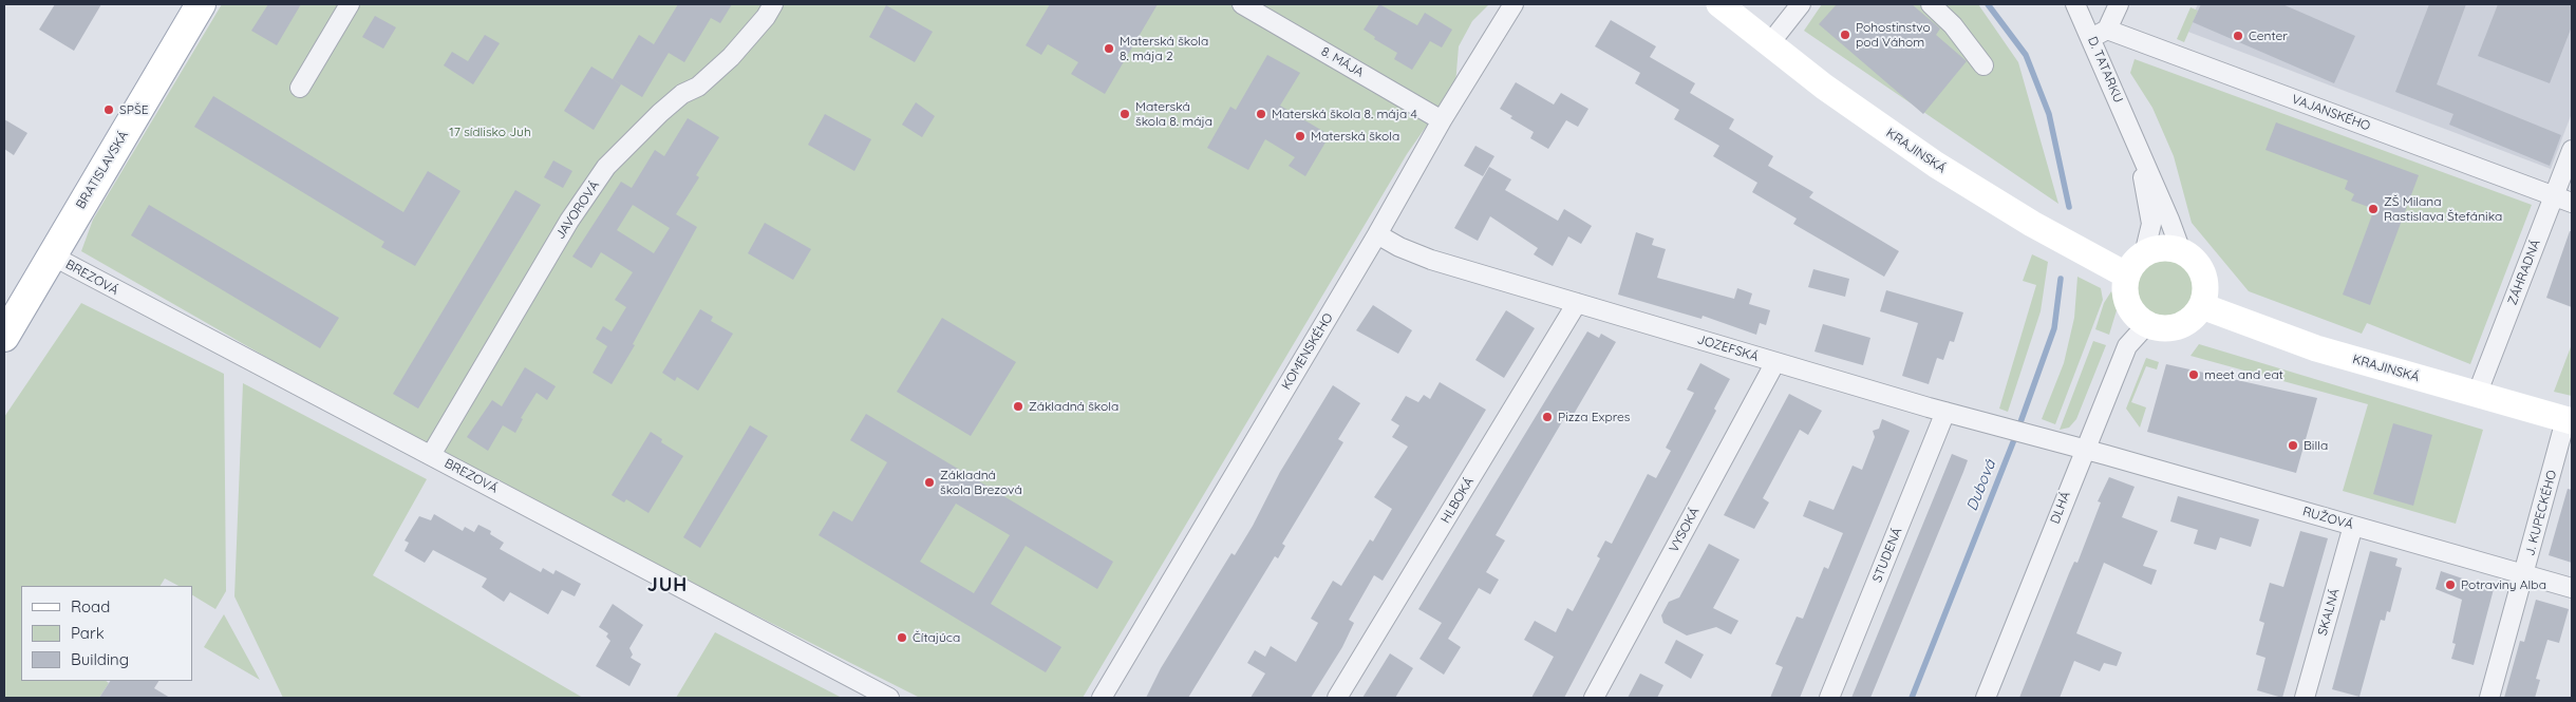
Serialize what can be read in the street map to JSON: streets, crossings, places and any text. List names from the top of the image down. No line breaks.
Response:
{"streets":{"main road":["KRAJINSKÁ","BRATISLAVSKÁ"],"street":["8. MÁJA","D. TATARKU","VAJANSKÉHO","JAVOROVÁ","ZÁHRADNÁ","BREZOVÁ","JOZEFSKÁ","KOMENSKÉHO","HLBOKÁ","DLHÁ","J. KUPECKÉHO","RUŽOVÁ","VYSOKÁ","STUDENÁ","SKALNÁ"]},"crossings":[["8. MÁJA","KOMENSKÉHO"],["D. TATARKU","VAJANSKÉHO"],["D. TATARKU","KRAJINSKÁ"],["D. TATARKU","DLHÁ"],["VAJANSKÉHO","ZÁHRADNÁ"],["KRAJINSKÁ","ZÁHRADNÁ"],["KRAJINSKÁ","DLHÁ"],["KRAJINSKÁ","J. KUPECKÉHO"],["BRATISLAVSKÁ","BREZOVÁ"],["JAVOROVÁ","BREZOVÁ"],["JOZEFSKÁ","KOMENSKÉHO"],["JOZEFSKÁ","HLBOKÁ"],["JOZEFSKÁ","DLHÁ"],["JOZEFSKÁ","RUŽOVÁ"],["JOZEFSKÁ","VYSOKÁ"],["JOZEFSKÁ","STUDENÁ"],["DLHÁ","RUŽOVÁ"],["J. KUPECKÉHO","RUŽOVÁ"],["RUŽOVÁ","SKALNÁ"]],"districts":["JUH"],"water":["Dubová"],"parks":["17 sídlisko Juh"],"places":["Pohostinstvo pod Váhom","Center","Materská škola 8. mája 2","SPŠE","Materská škola 8. mája","Materská škola 8. mája 4","Materská škola","ZŠ Milana Rastislava Štefánika","meet and eat","Základná škola","Pizza Expres","Billa","Základná škola Brezová","Potraviny Alba","Čítajúca"],"legend":["Road","Park","Building"]}
